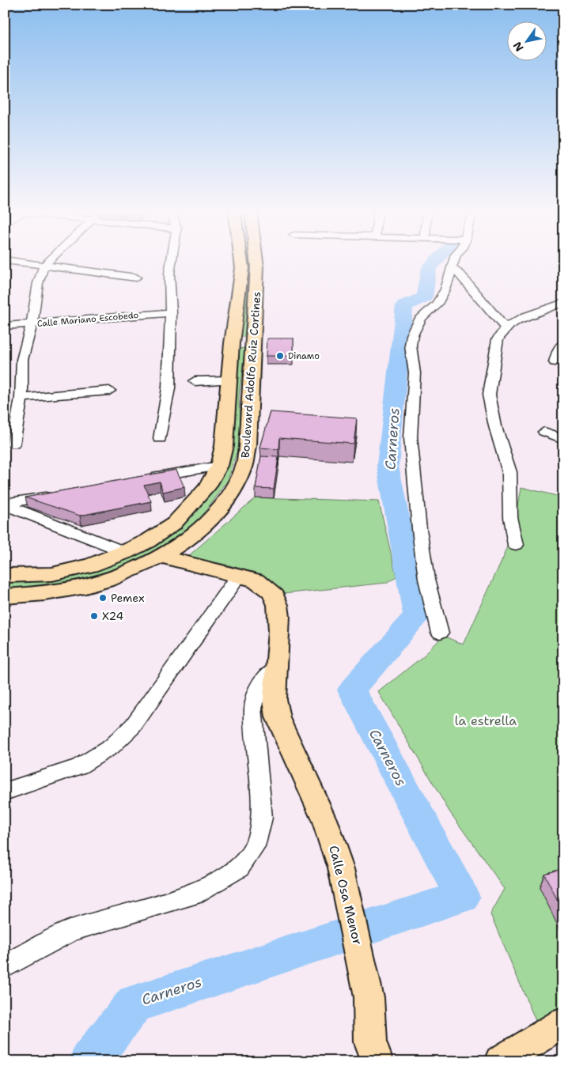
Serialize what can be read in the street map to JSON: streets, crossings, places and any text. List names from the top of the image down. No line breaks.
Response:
{"streets":{"main road":["Boulevard Adolfo Ruiz Cortines","Calle Osa Menor"],"street":["Calle Mariano Escobedo"]},"crossings":[["Boulevard Adolfo Ruiz Cortines","Calle Osa Menor"]],"water":["Carneros"],"parks":["la estrella"],"places":["Dinamo","Pemex","X24"],"north":"bottom left"}
